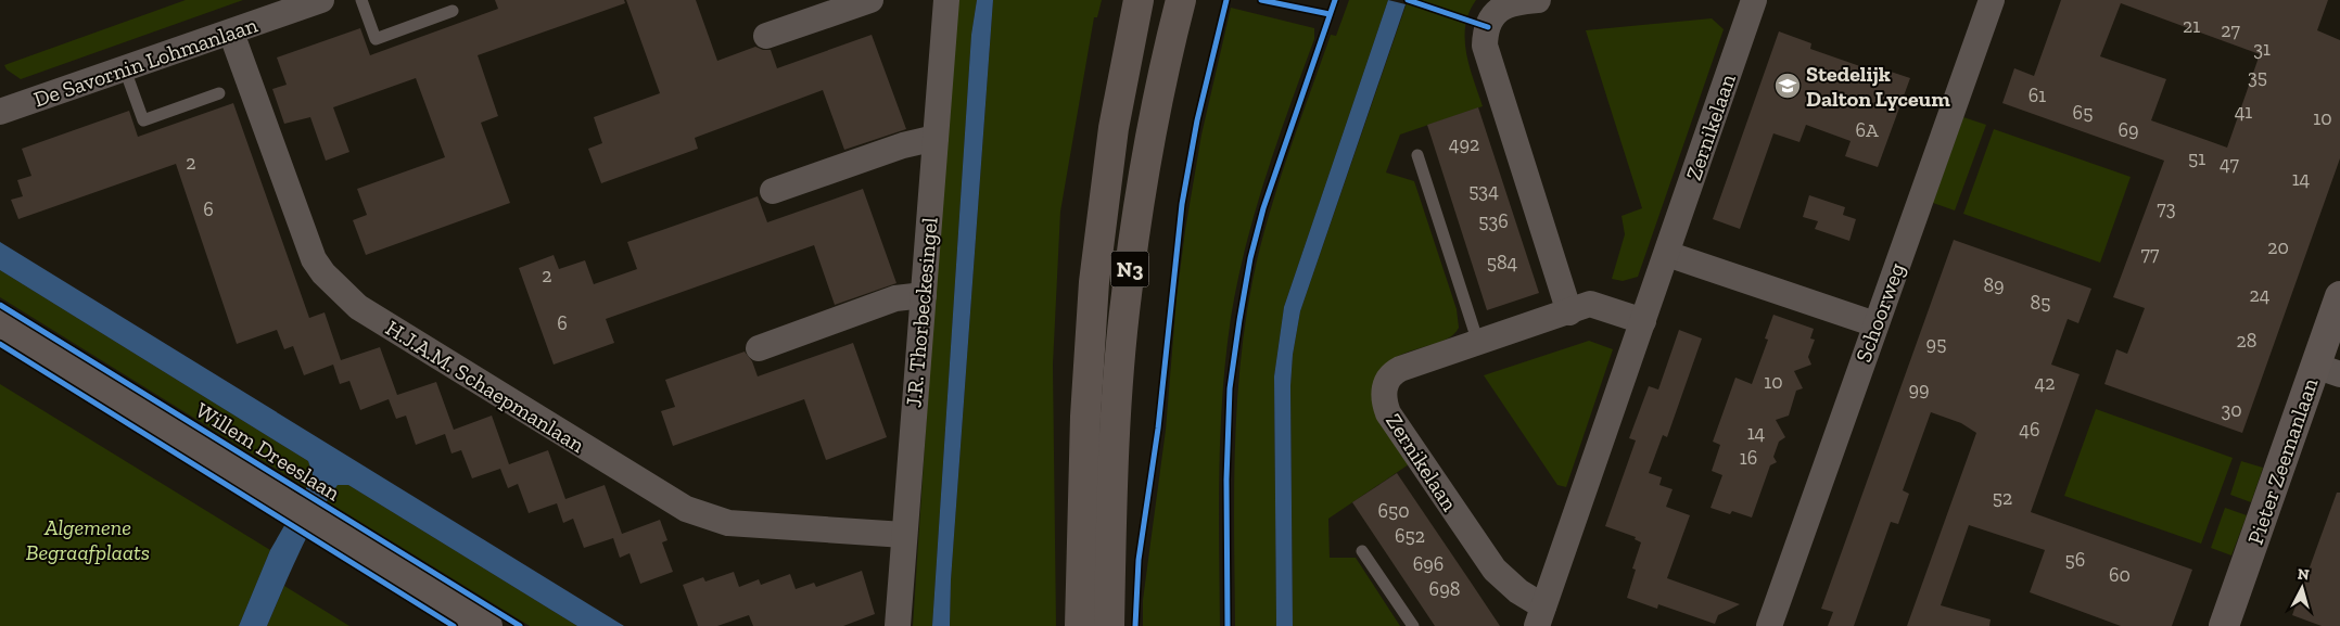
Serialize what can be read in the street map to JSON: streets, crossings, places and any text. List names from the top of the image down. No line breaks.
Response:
{"streets":{"main road":["N3"],"street":["De Savornin Lohmanlaan","Zernikelaan","J.R. Thorbeckesingel","Schoorweg","H.J.A.M. Schaepmanlaan","Willem Dreeslaan","Pieter Zeemanlaan"]},"crossings":[["De Savornin Lohmanlaan","H.J.A.M. Schaepmanlaan"],["J.R. Thorbeckesingel","H.J.A.M. Schaepmanlaan"]],"parks":["Algemene Begraafplaats"],"places":{"school or university":["Stedelijk Dalton Lyceum"]},"house_numbers":["21","27","31","35","61","41","65","10","6A","69","492","51","2","47","14","534","73","6","536","20","77","584","2","89","24","85","6","28","95","10","42","99","30","46","14","16","52","650","652","56","696","60","698"],"north":"top"}
